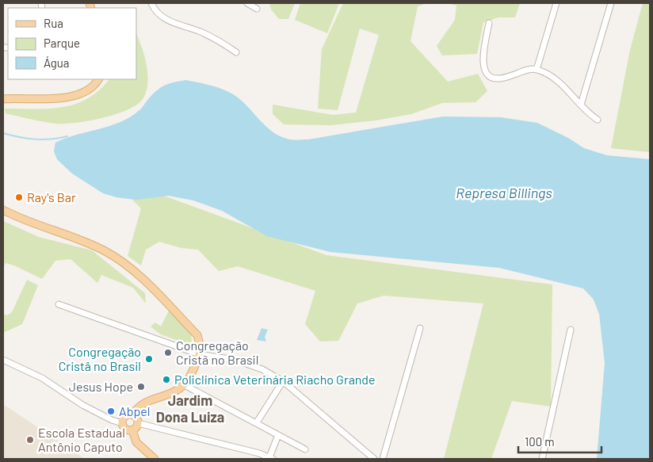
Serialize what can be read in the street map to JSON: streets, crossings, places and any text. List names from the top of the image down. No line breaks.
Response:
{"districts":["Jardim Dona Luiza"],"water":["Represa Billings"],"places":["Ray's Bar","Congregação Cristã no Brasil","Congregação Cristâ no Brasil","Policlinica Veterinária Riacho Grande","Jesus Hope","Abpel","Escola Estadual Antônio Caputo"],"legend":["Rua","Parque","Água"],"scale_bar":"100 m"}
